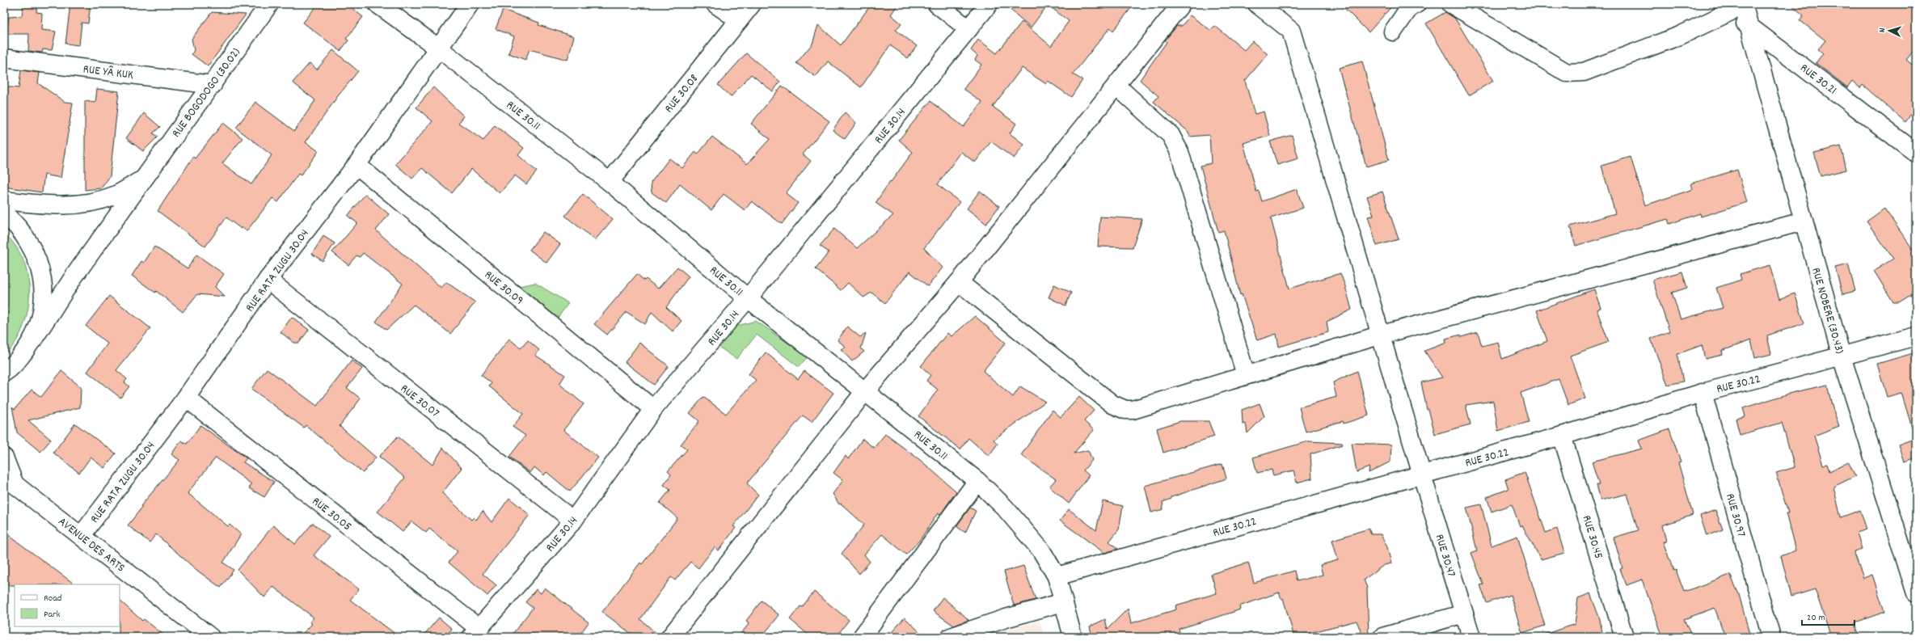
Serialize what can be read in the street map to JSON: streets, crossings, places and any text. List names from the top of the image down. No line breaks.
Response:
{"streets":{"street":["RUE YÂ KUK","RUE 30.21","RUE BOGODOGO (30.02)","RUE 30.08","RUE 30.11","RUE 30.14","RUE RATA ZUGU 30.04","RUE 30.09","RUE NOBERE (30.43)","RUE 30.22","RUE 30.07","RUE 30.05","RUE 30.97","RUE 30.45","AVENUE DES ARTS","RUE 30.47"]},"crossings":[["RUE YÂ KUK","RUE BOGODOGO (30.02)"],["RUE 30.21","RUE NOBERE (30.43)"],["RUE 30.08","RUE 30.11"],["RUE 30.11","RUE 30.14"],["RUE 30.11","RUE RATA ZUGU 30.04"],["RUE 30.11","RUE 30.22"],["RUE 30.14","RUE 30.09"],["RUE 30.14","RUE 30.07"],["RUE 30.14","RUE 30.05"],["RUE RATA ZUGU 30.04","RUE 30.09"],["RUE RATA ZUGU 30.04","RUE 30.07"],["RUE RATA ZUGU 30.04","RUE 30.05"],["RUE RATA ZUGU 30.04","AVENUE DES ARTS"],["RUE NOBERE (30.43)","RUE 30.22"],["RUE 30.22","RUE 30.97"],["RUE 30.22","RUE 30.45"],["RUE 30.22","RUE 30.47"]],"legend":["Road","Park"],"scale_bar":"20 m","north":"left"}
